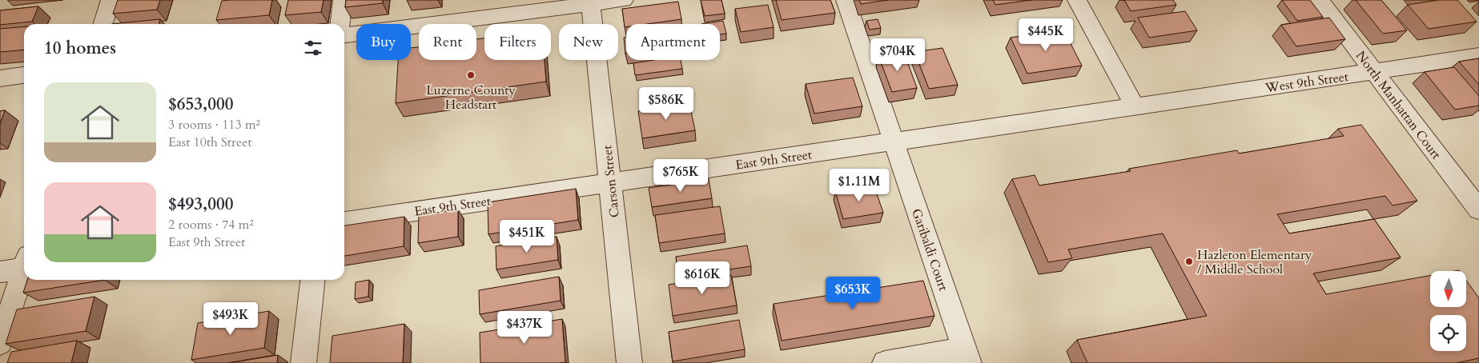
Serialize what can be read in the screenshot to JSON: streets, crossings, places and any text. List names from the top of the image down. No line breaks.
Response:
{"streets":{"street":["West 9th Street","North Manhattan Court","East 9th Street","Carson Street","Garibaldi Court"]},"crossings":[["West 9th Street","North Manhattan Court"],["West 9th Street","East 9th Street"],["East 9th Street","Carson Street"],["East 9th Street","Garibaldi Court"]],"places":["Luzerne County Headstart","Hazleton Elementary / Middle School"],"north":"bottom","page":{"price":["$445K","$704K","$586K","$765K","$1.11M","$451K","$616K","$653K","$493K","$437K"],"chip":["Buy","Rent","Filters","New","Apartment"],"heading":"10 homes","list":[{"name":"$653,000","note":"3 rooms · 113 m² · East 10th Street"},{"name":"$493,000","note":"2 rooms · 74 m² · East 9th Street"}]}}
